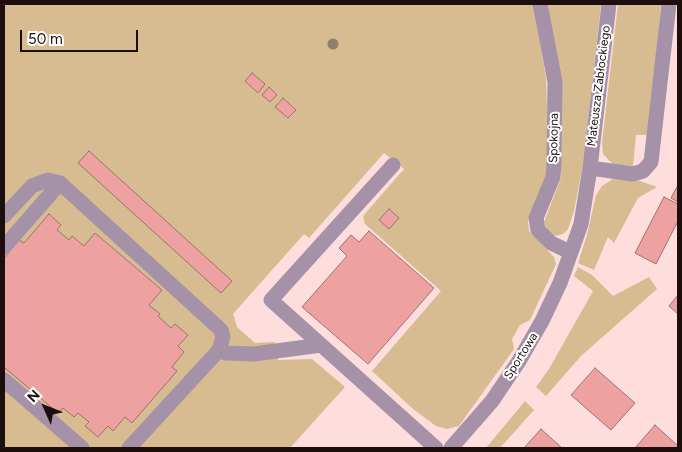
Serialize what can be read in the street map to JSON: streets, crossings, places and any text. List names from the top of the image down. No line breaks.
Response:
{"streets":{"street":["Mateusza Zabłockiego","Spokojna","Sportowa"]},"crossings":[["Mateusza Zabłockiego","Spokojna"],["Mateusza Zabłockiego","Sportowa"],["Spokojna","Sportowa"]],"scale_bar":"50 m","north":"top left"}
